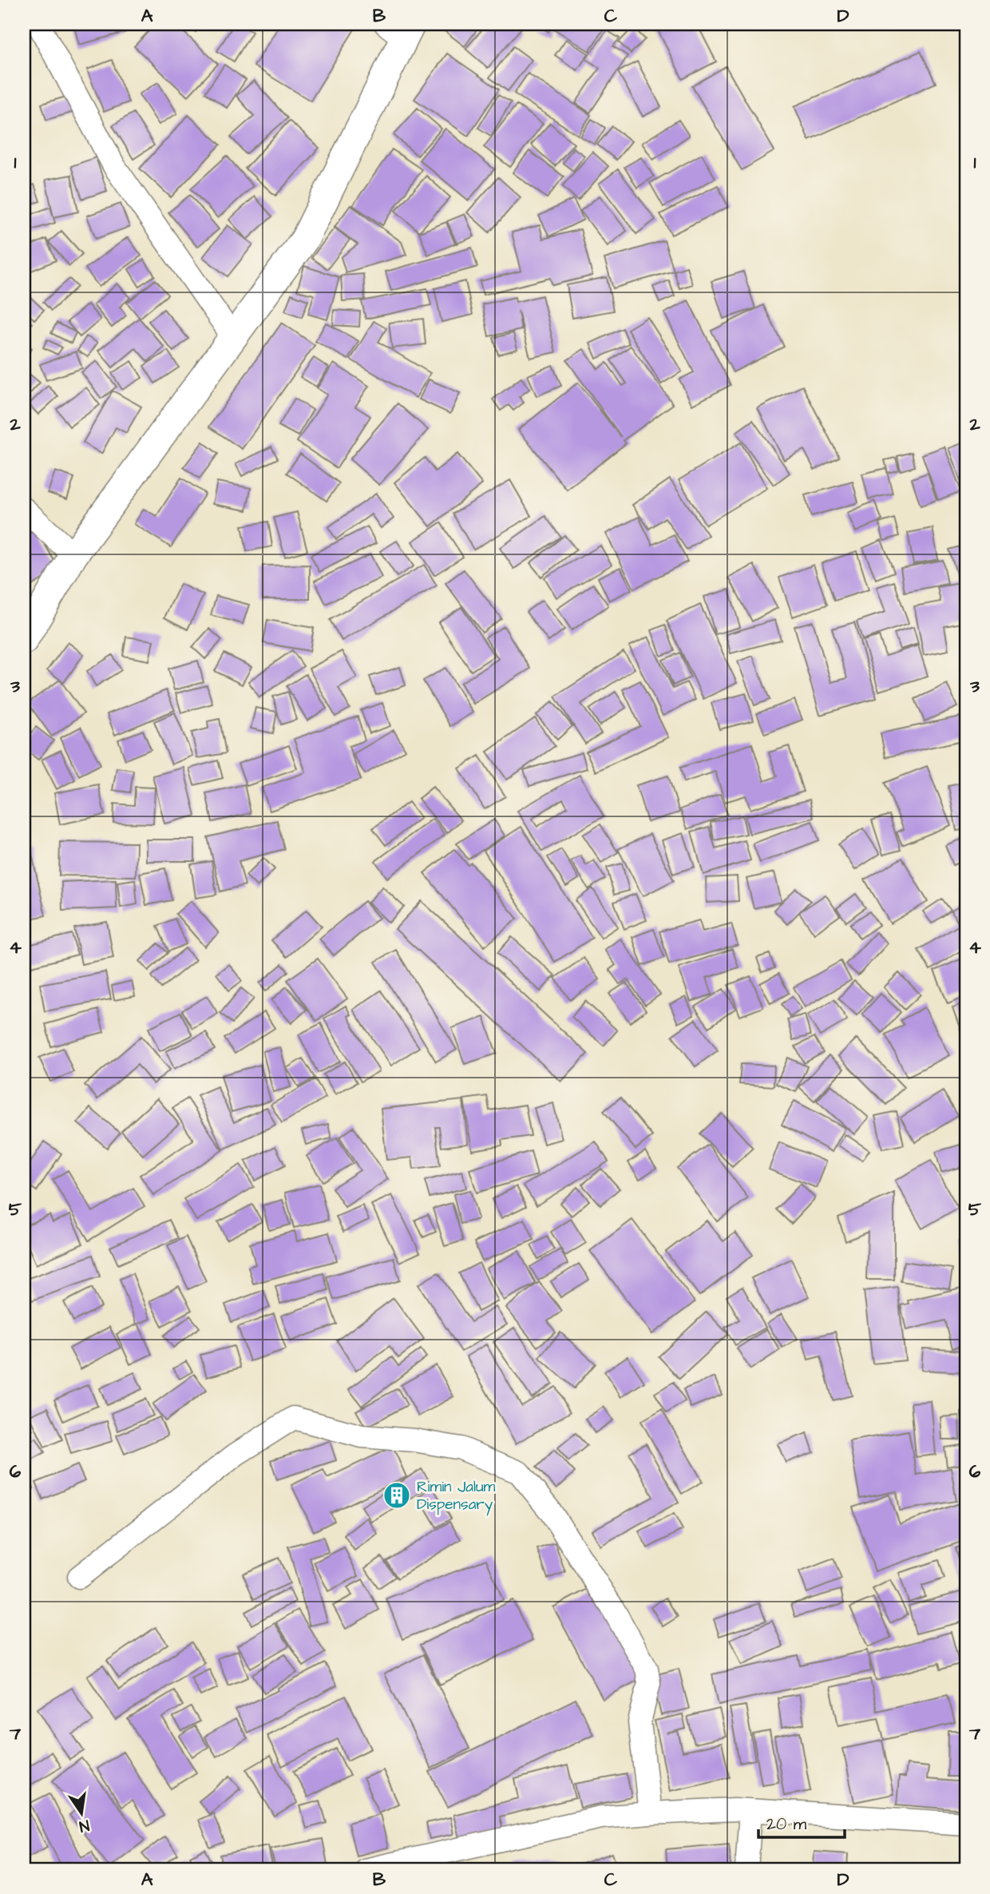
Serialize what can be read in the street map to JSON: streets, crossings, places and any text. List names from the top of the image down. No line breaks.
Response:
{"places":{"building":["Rimin Jalum Dispensary"]},"scale_bar":"20 m","north":"bottom","grid":{"columns":["A","B","C","D"],"rows":["1","2","3","4","5","6","7"]}}
